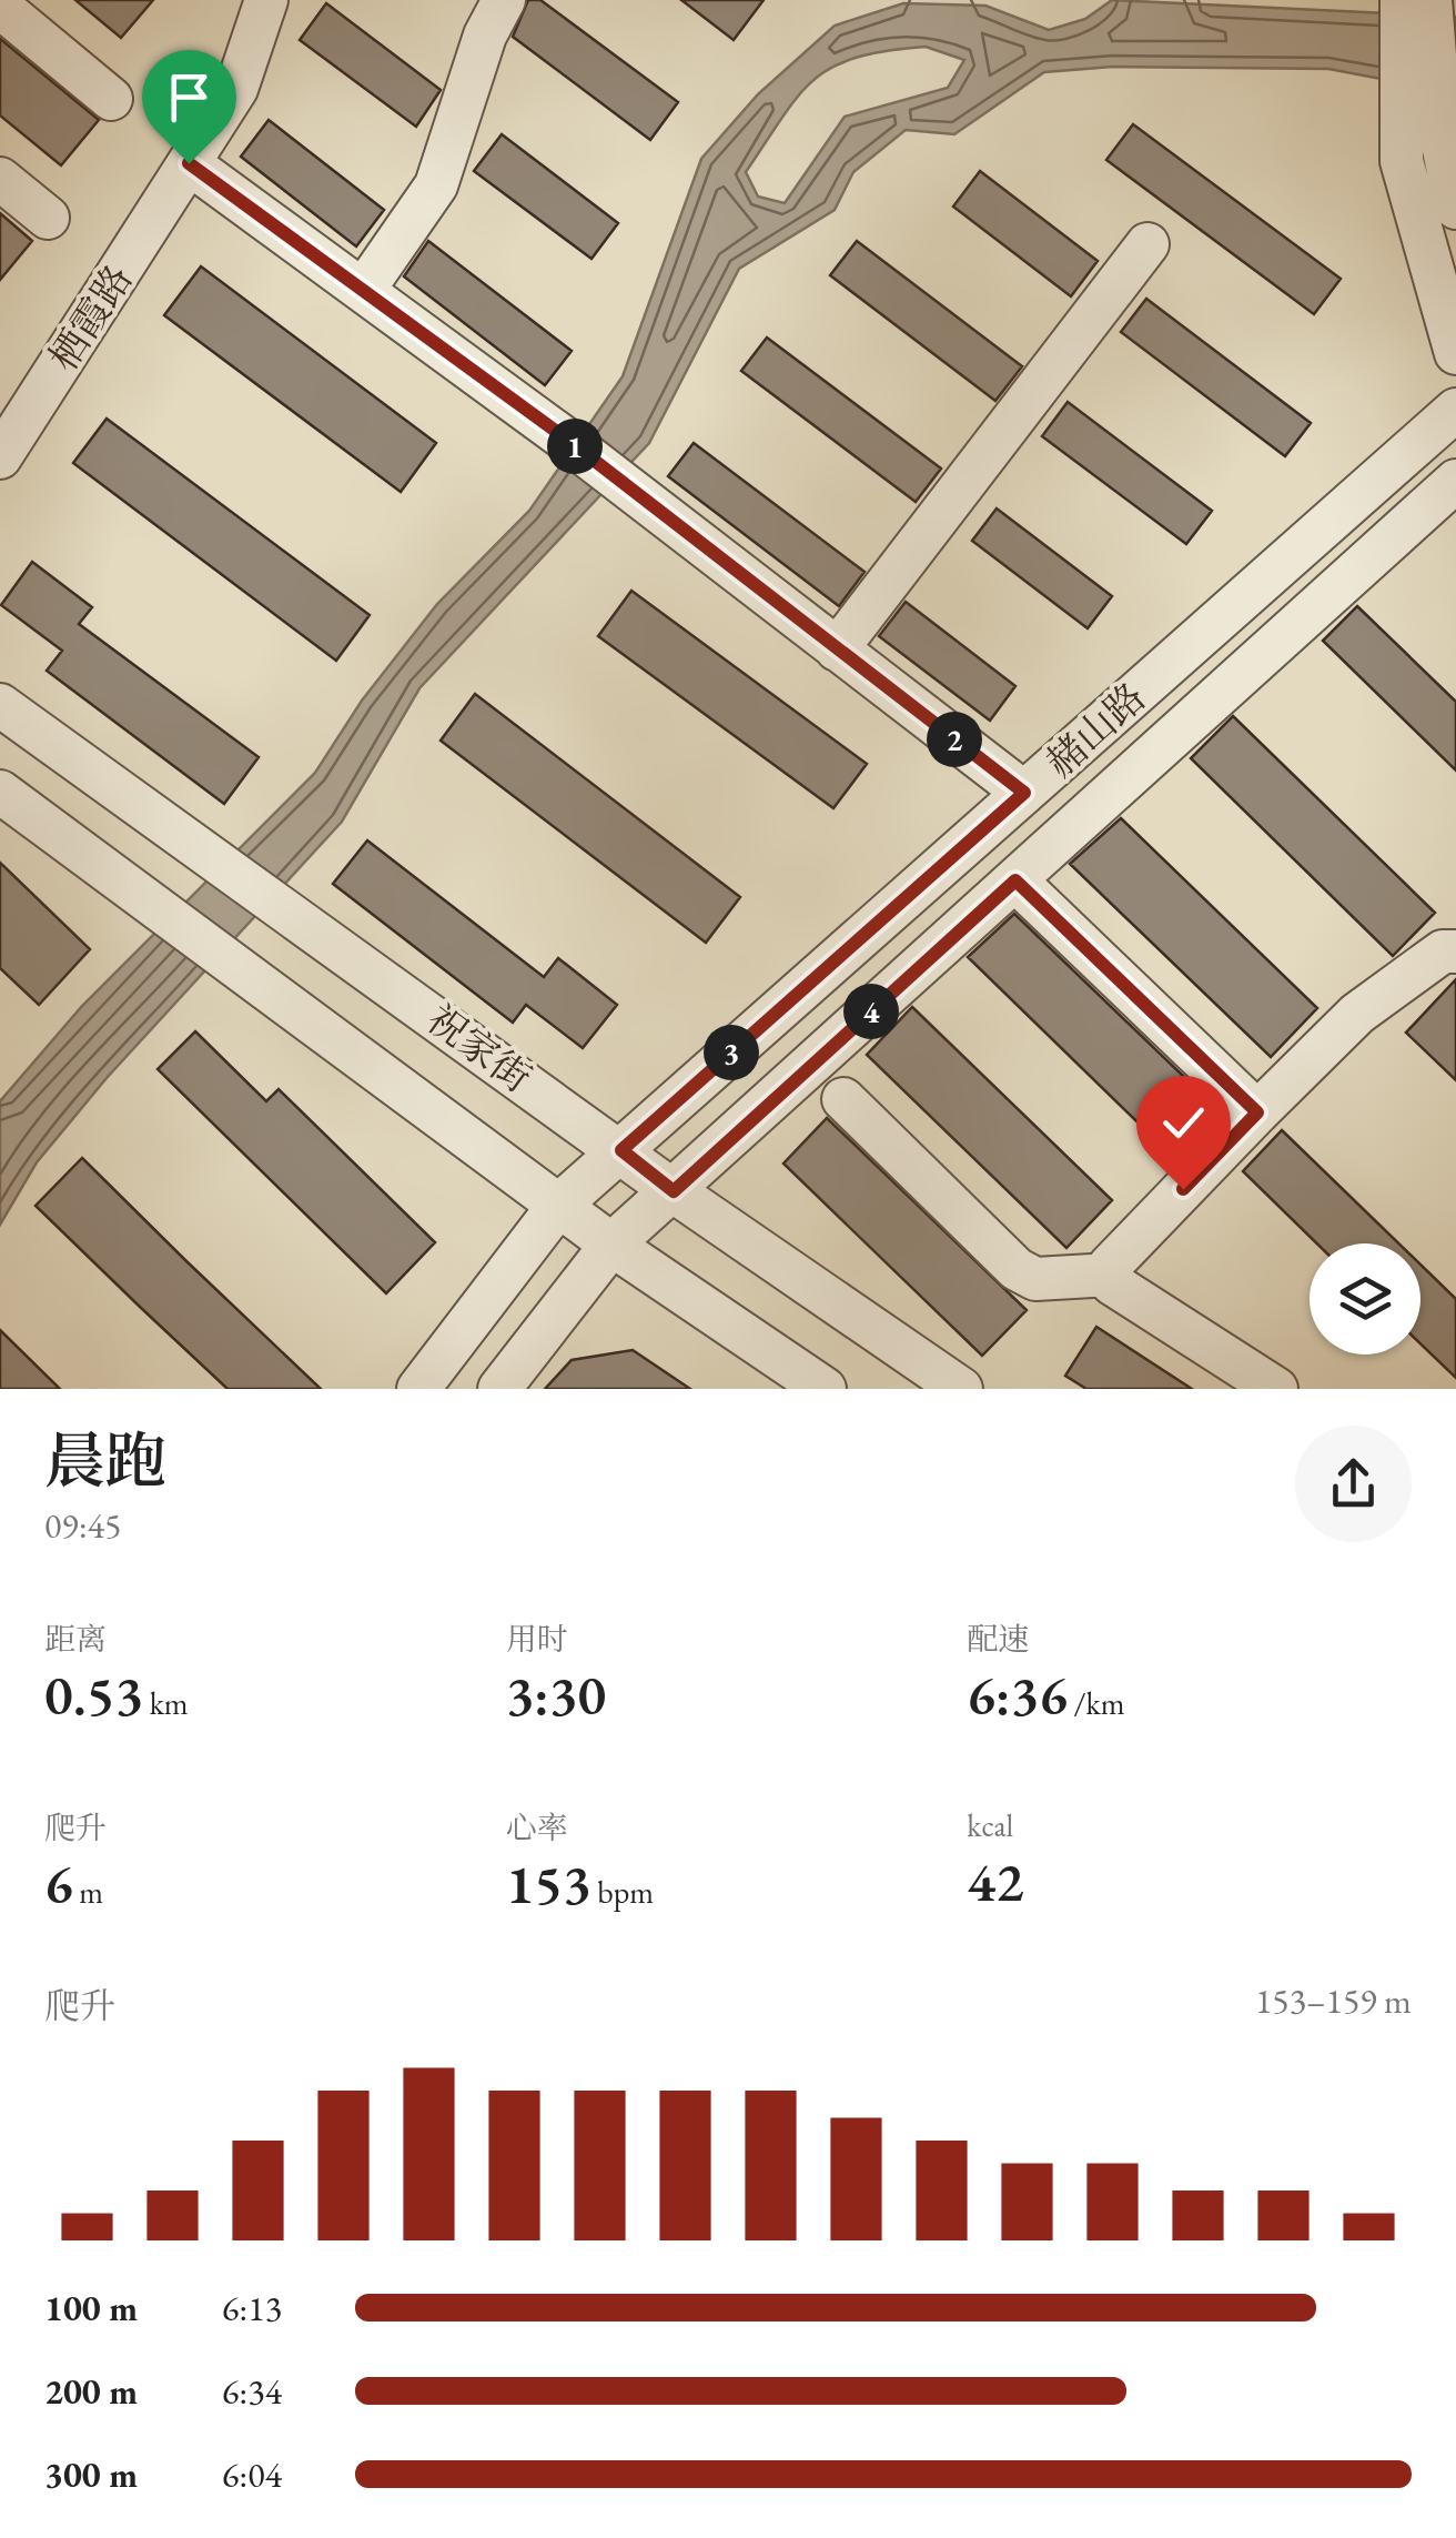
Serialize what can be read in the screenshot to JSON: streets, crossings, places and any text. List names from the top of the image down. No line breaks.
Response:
{"streets":{"street":["栖霞路","赭山路","祝家街"]},"crossings":[["赭山路","祝家街"]],"page":{"pins":["1","2","4","3"],"heading":["晨跑","09:45"],"stats":[["距离","0.53 km"],["用时","3:30"],["配速","6:36 /km"],["爬升","6 m"],["心率","153 bpm"],["kcal","42"]],"chart":["爬升","153–159 m"],"list":[{"name":"100 m","note":"6:13"},{"name":"200 m","note":"6:34"},{"name":"300 m","note":"6:04"}]}}
